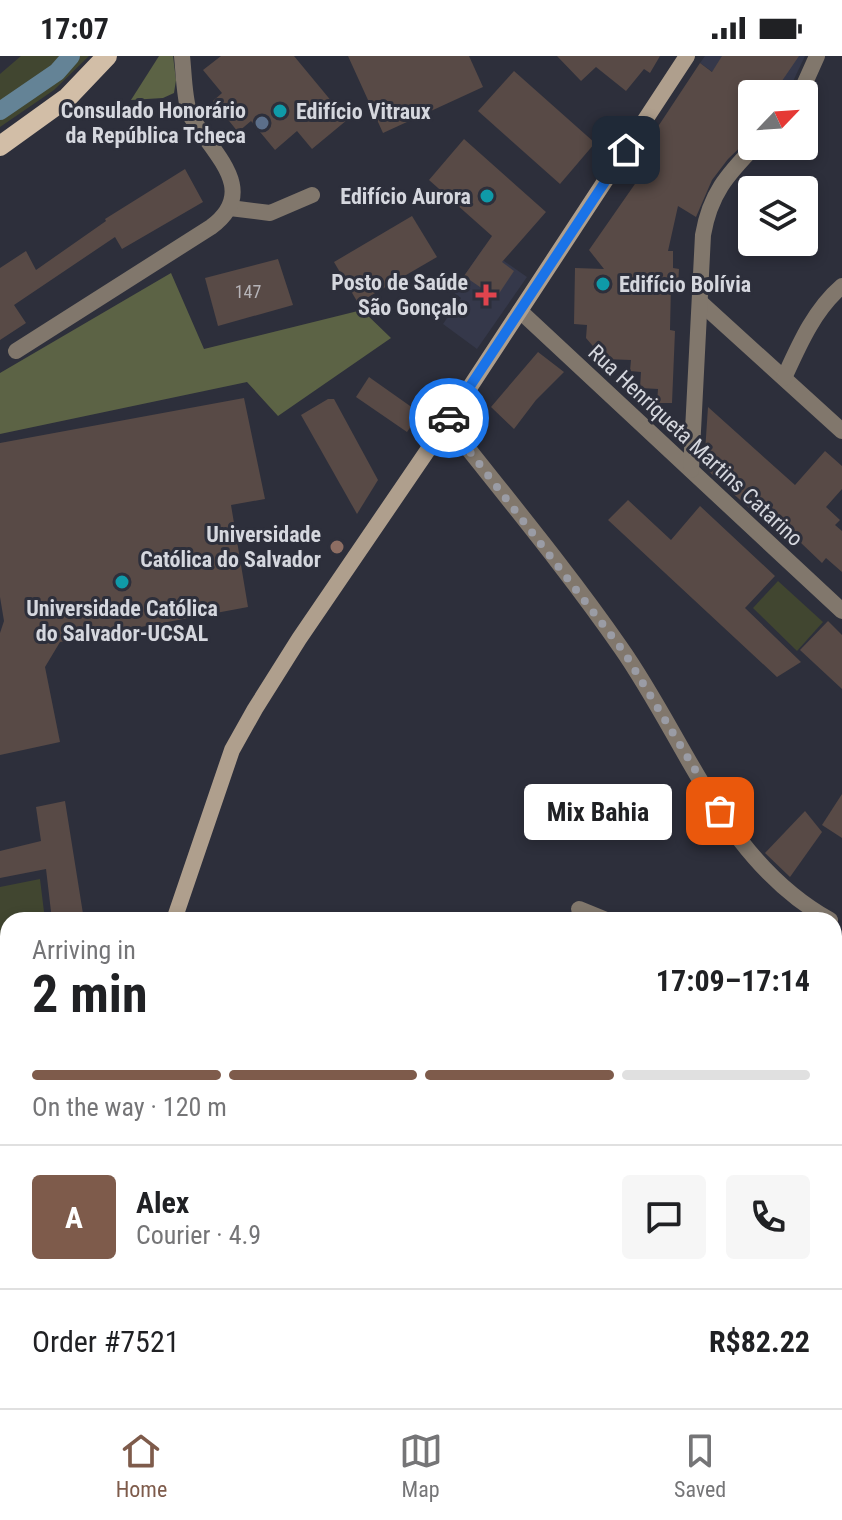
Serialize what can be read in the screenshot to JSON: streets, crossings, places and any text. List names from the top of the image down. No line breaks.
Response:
{"streets":{"street":["Rua Henriqueta Martins Catarino"]},"places":{"other":["Edifício Vitraux","Consulado Honorário da República Tcheca","Edifício Aurora","Edifício Bolívia","Universidade Católica do Salvador","Universidade Católica do Salvador-UCSAL","Mix Bahia"],"health":["Posto de Saúde São Gonçalo"]},"house_numbers":["147"],"north":"top right","page":{"status":"17:07","bubble":"Mix Bahia","heading":["2 min","Arriving in","17:09–17:14"],"panel":["Alex","Courier · 4.9","Order #7521","R$82.22"],"bar":"On the way · 120 m","round":"A","tabs":["Home","Map","Saved"]}}
